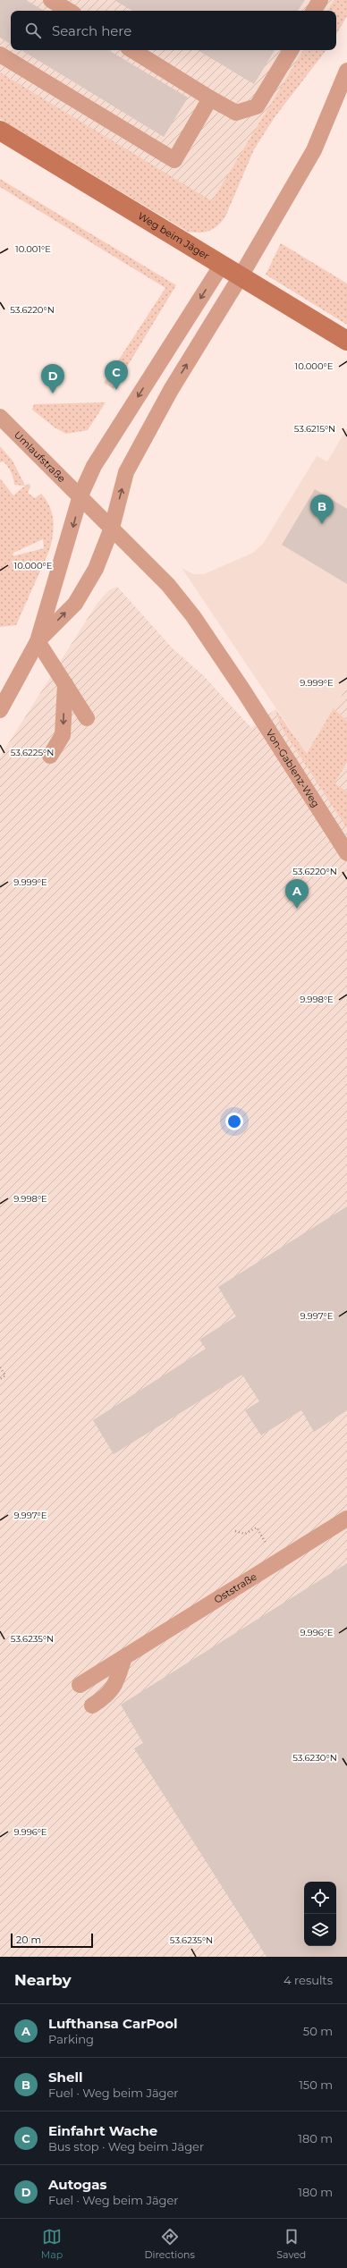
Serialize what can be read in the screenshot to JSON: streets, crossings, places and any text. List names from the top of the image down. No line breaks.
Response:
{"streets":{"street":["Weg beim Jäger"],"lane":["Umlaufstraße","Von-Gablenz-Weg","Oststraße"]},"crossings":[["Umlaufstraße","Von-Gablenz-Weg"]],"scale_bar":"20 m","page":{"search":"Search here","pins":["C","D","B","A"],"scale":"20 m","heading":["Nearby","4 results"],"list":[{"mark":"A","name":"Lufthansa CarPool","note":"Parking","value":"50 m"},{"mark":"B","name":"Shell","note":"Fuel · Weg beim Jäger","value":"150 m"},{"mark":"C","name":"Einfahrt Wache","note":"Bus stop · Weg beim Jäger","value":"180 m"},{"mark":"D","name":"Autogas","note":"Fuel · Weg beim Jäger","value":"180 m"}],"nav":["Map","Directions","Saved"]},"coordinates":["10.001°E","53.6220°N","10.000°E","53.6215°N","9.999°E","53.6225°N","9.998°E","9.997°E","9.996°E","53.6235°N","53.6230°N"]}
